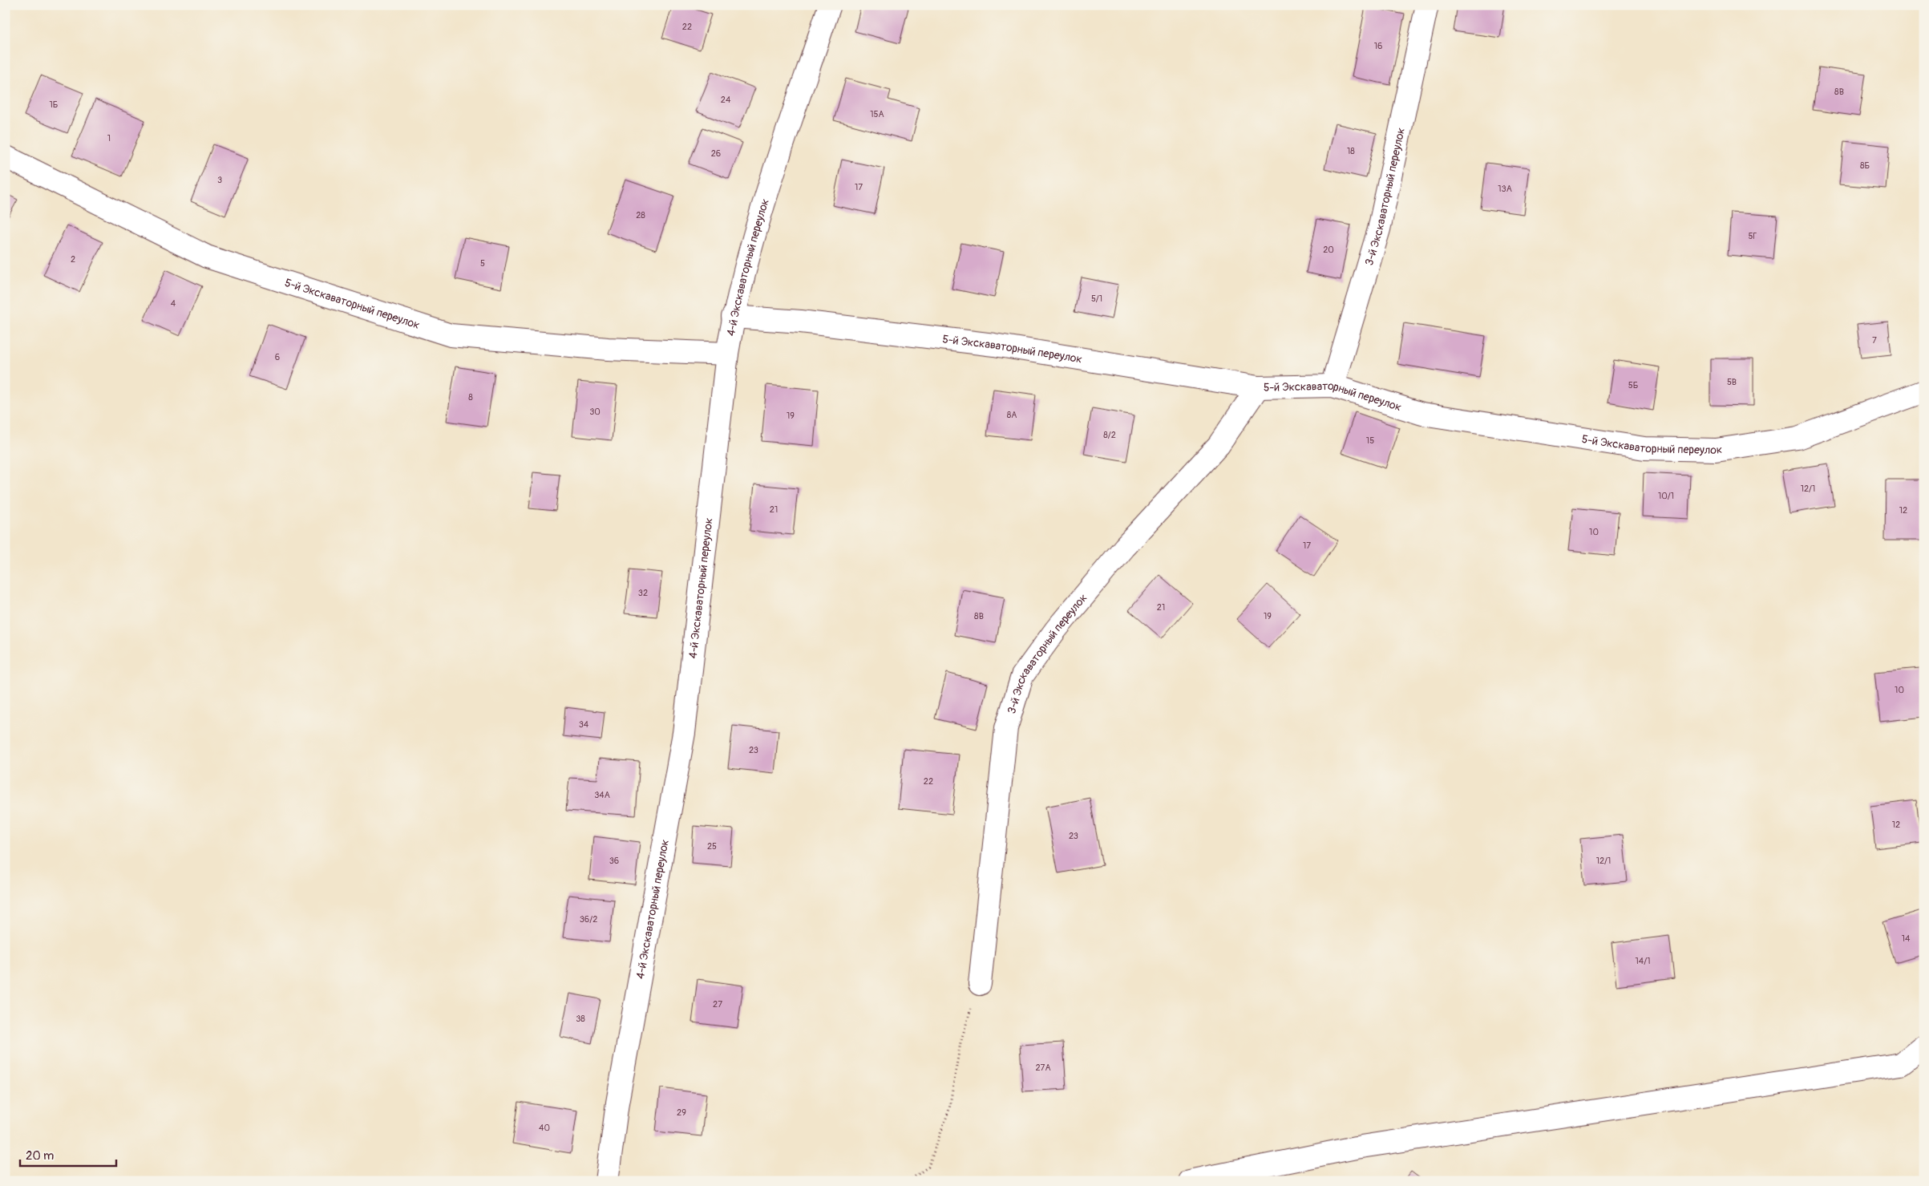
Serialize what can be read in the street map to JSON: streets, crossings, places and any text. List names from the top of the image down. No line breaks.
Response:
{"streets":{"street":["3-й Экскаваторный переулок","4-й Экскаваторный переулок","5-й Экскаваторный переулок"]},"crossings":[["3-й Экскаваторный переулок","5-й Экскаваторный переулок"],["4-й Экскаваторный переулок","5-й Экскаваторный переулок"]],"house_numbers":["22","16","8В","24","1Б","15А","1","18","26","8Б","3","17","13А","28","5Г","20","2","5","5/1","4","7","6","5В","5Б","8","30","8А","19","8/2","15","12/1","10/1","21","12","10","17","32","21","8В","19","10","34","23","22","34А","12","23","25","36","12/1","36/2","14","14/1","27","38","27А","29","40"],"scale_bar":"20 m"}
